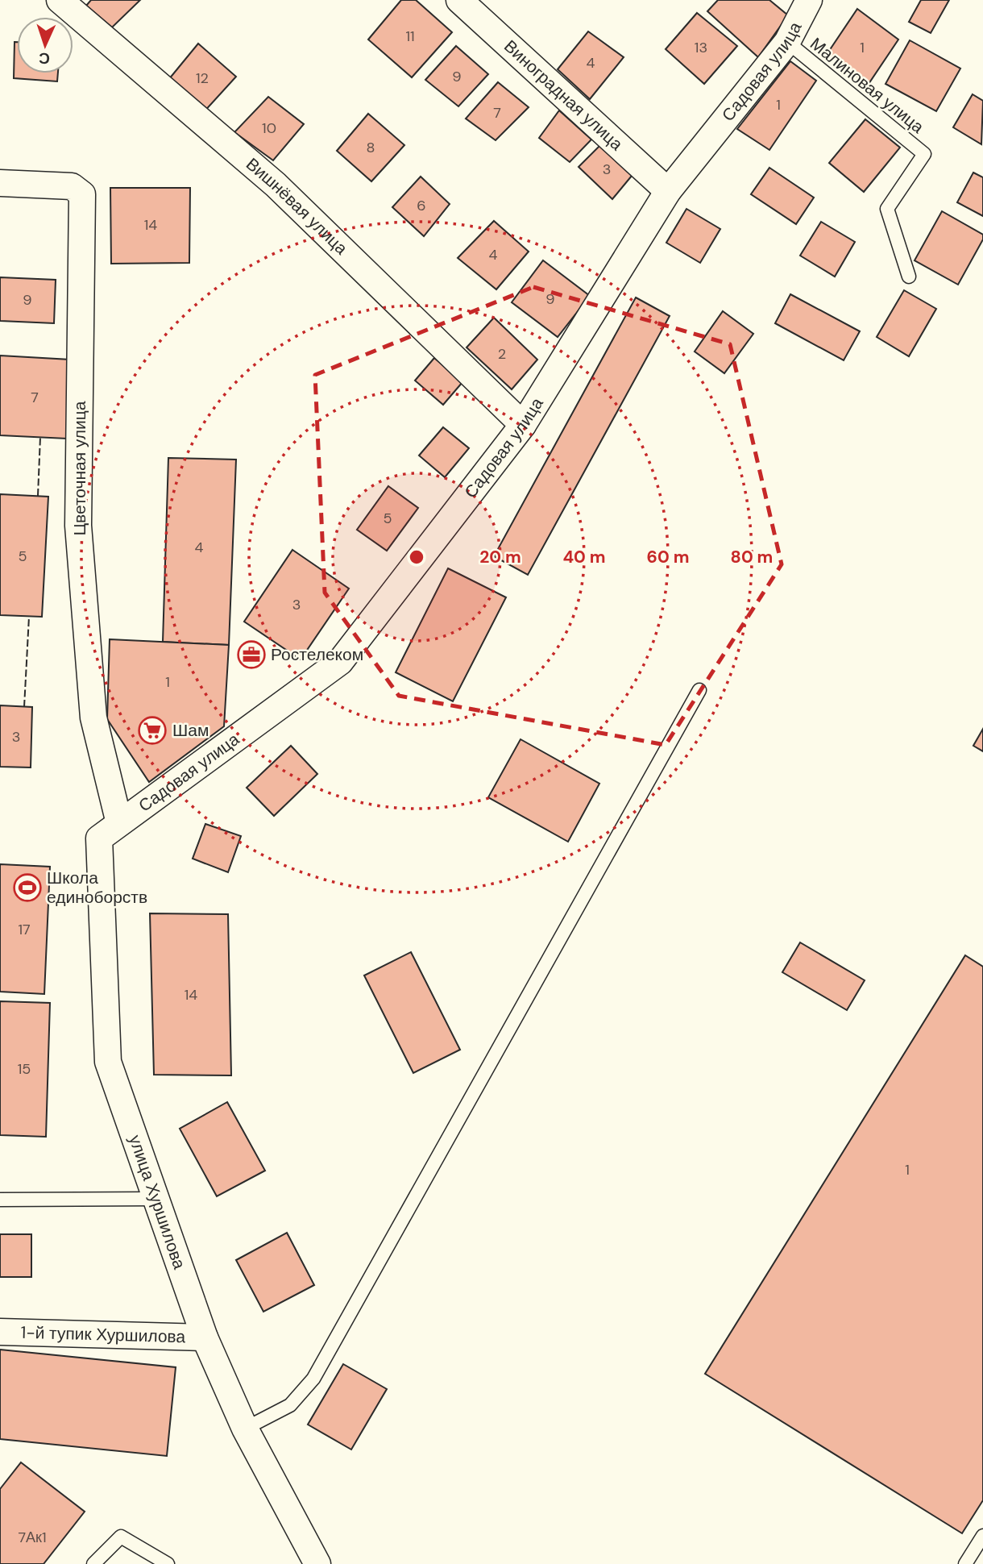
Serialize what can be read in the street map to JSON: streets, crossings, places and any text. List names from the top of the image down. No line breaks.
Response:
{"streets":{"street":["Садовая улица","Виноградная улица","Вишнёвая улица","Цветочная улица","улица Хуршилова","1-й тупик Хуршилова"],"lane":["Малиновая улица"]},"crossings":[["Садовая улица","Малиновая улица"],["Садовая улица","Виноградная улица"],["Садовая улица","Вишнёвая улица"],["Садовая улица","Цветочная улица"],["Садовая улица","улица Хуршилова"],["Цветочная улица","улица Хуршилова"],["улица Хуршилова","1-й тупик Хуршилова"]],"places":{"office":["Ростелеком"],"supermarket":["Шам"],"sports":["Школа единоборств"]},"house_numbers":["11","13","1","4","9","12","1","7","10","8","3","6","14","4","9","9","2","7","5","4","5","3","1","3","17","14","15","1","7Ак1"],"north":"bottom","rings":["20 m","40 m","60 m","80 m"]}
